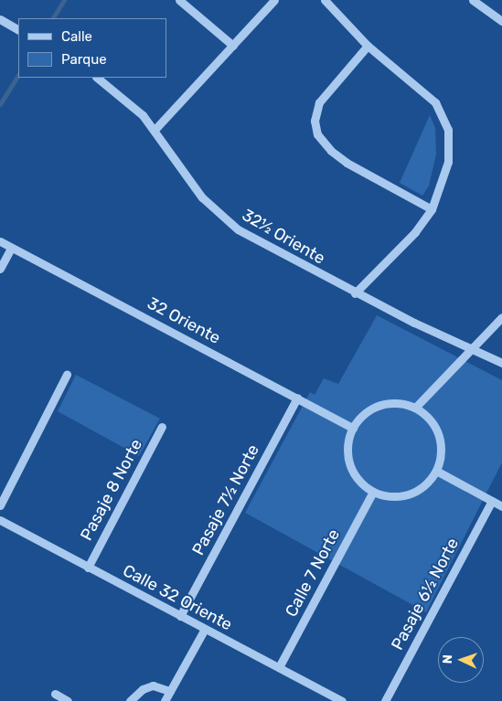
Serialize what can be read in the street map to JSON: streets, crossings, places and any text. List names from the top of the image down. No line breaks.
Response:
{"streets":{"street":["32½ Oriente","32 Oriente","Pasaje 8 Norte","Pasaje 7½ Norte","Calle 7 Norte","Pasaje 6½ Norte","Calle 32 Oriente"]},"crossings":[["32 Oriente","Pasaje 7½ Norte"],["32 Oriente","Calle 7 Norte"],["Pasaje 8 Norte","Calle 32 Oriente"],["Pasaje 7½ Norte","Calle 32 Oriente"],["Calle 7 Norte","Calle 32 Oriente"]],"legend":["Calle","Parque"],"north":"left"}
